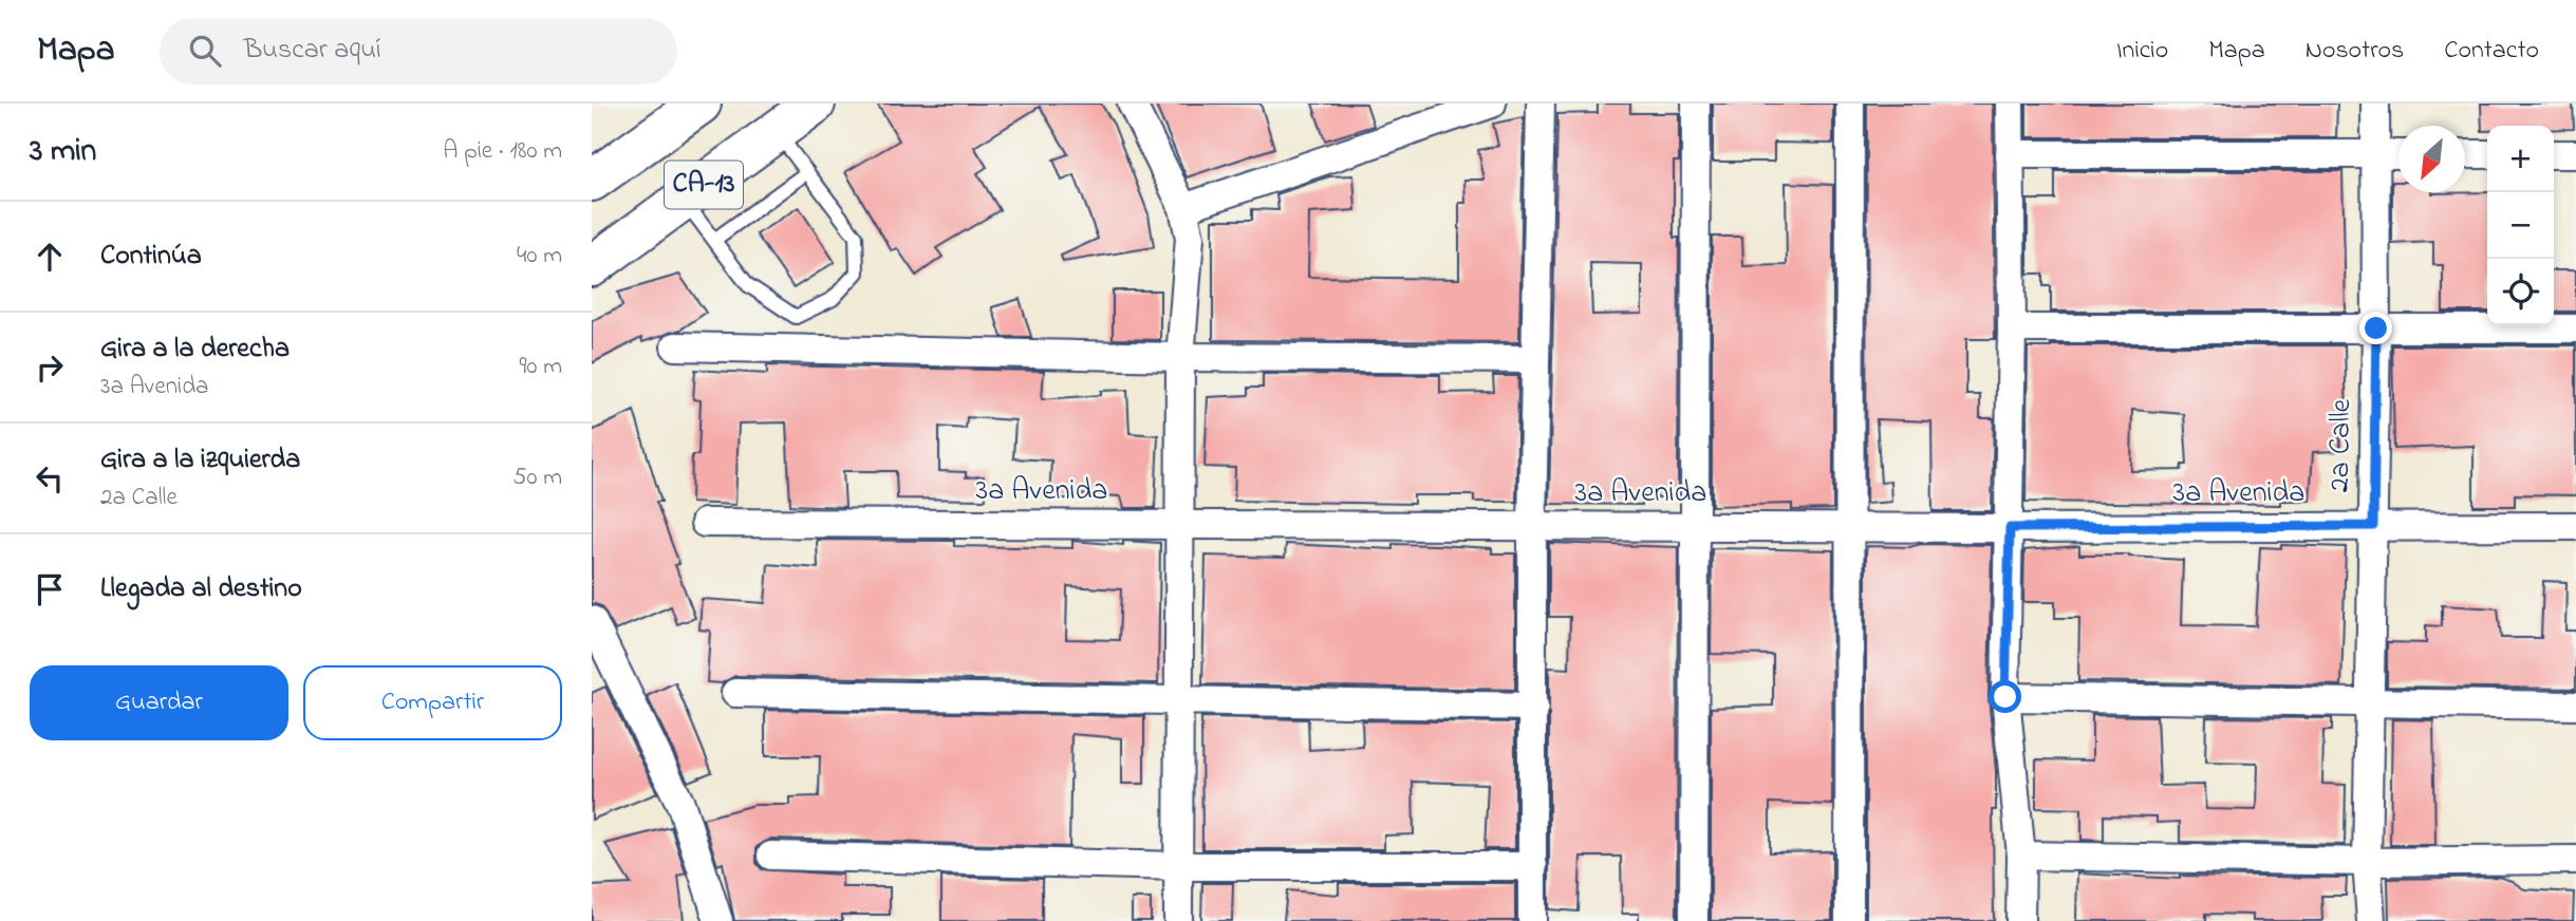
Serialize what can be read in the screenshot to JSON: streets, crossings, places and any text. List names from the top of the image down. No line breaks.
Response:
{"streets":{"highway":["CA-13"],"street":["2a Calle","3a Avenida"]},"crossings":[["2a Calle","3a Avenida"]],"north":"bottom left","page":{"header":"Mapa","search":"Buscar aquí","nav":["Inicio","Mapa","Nosotros","Contacto"],"heading":["3 min","A pie · 180 m"],"map_buttons":["+","−"],"list":[["Continúa","40 m"],["Gira a la derecha","3a Avenida","90 m"],["Gira a la izquierda","2a Calle","50 m"],"Llegada al destino"],"buttons":["Guardar","Compartir"]}}
